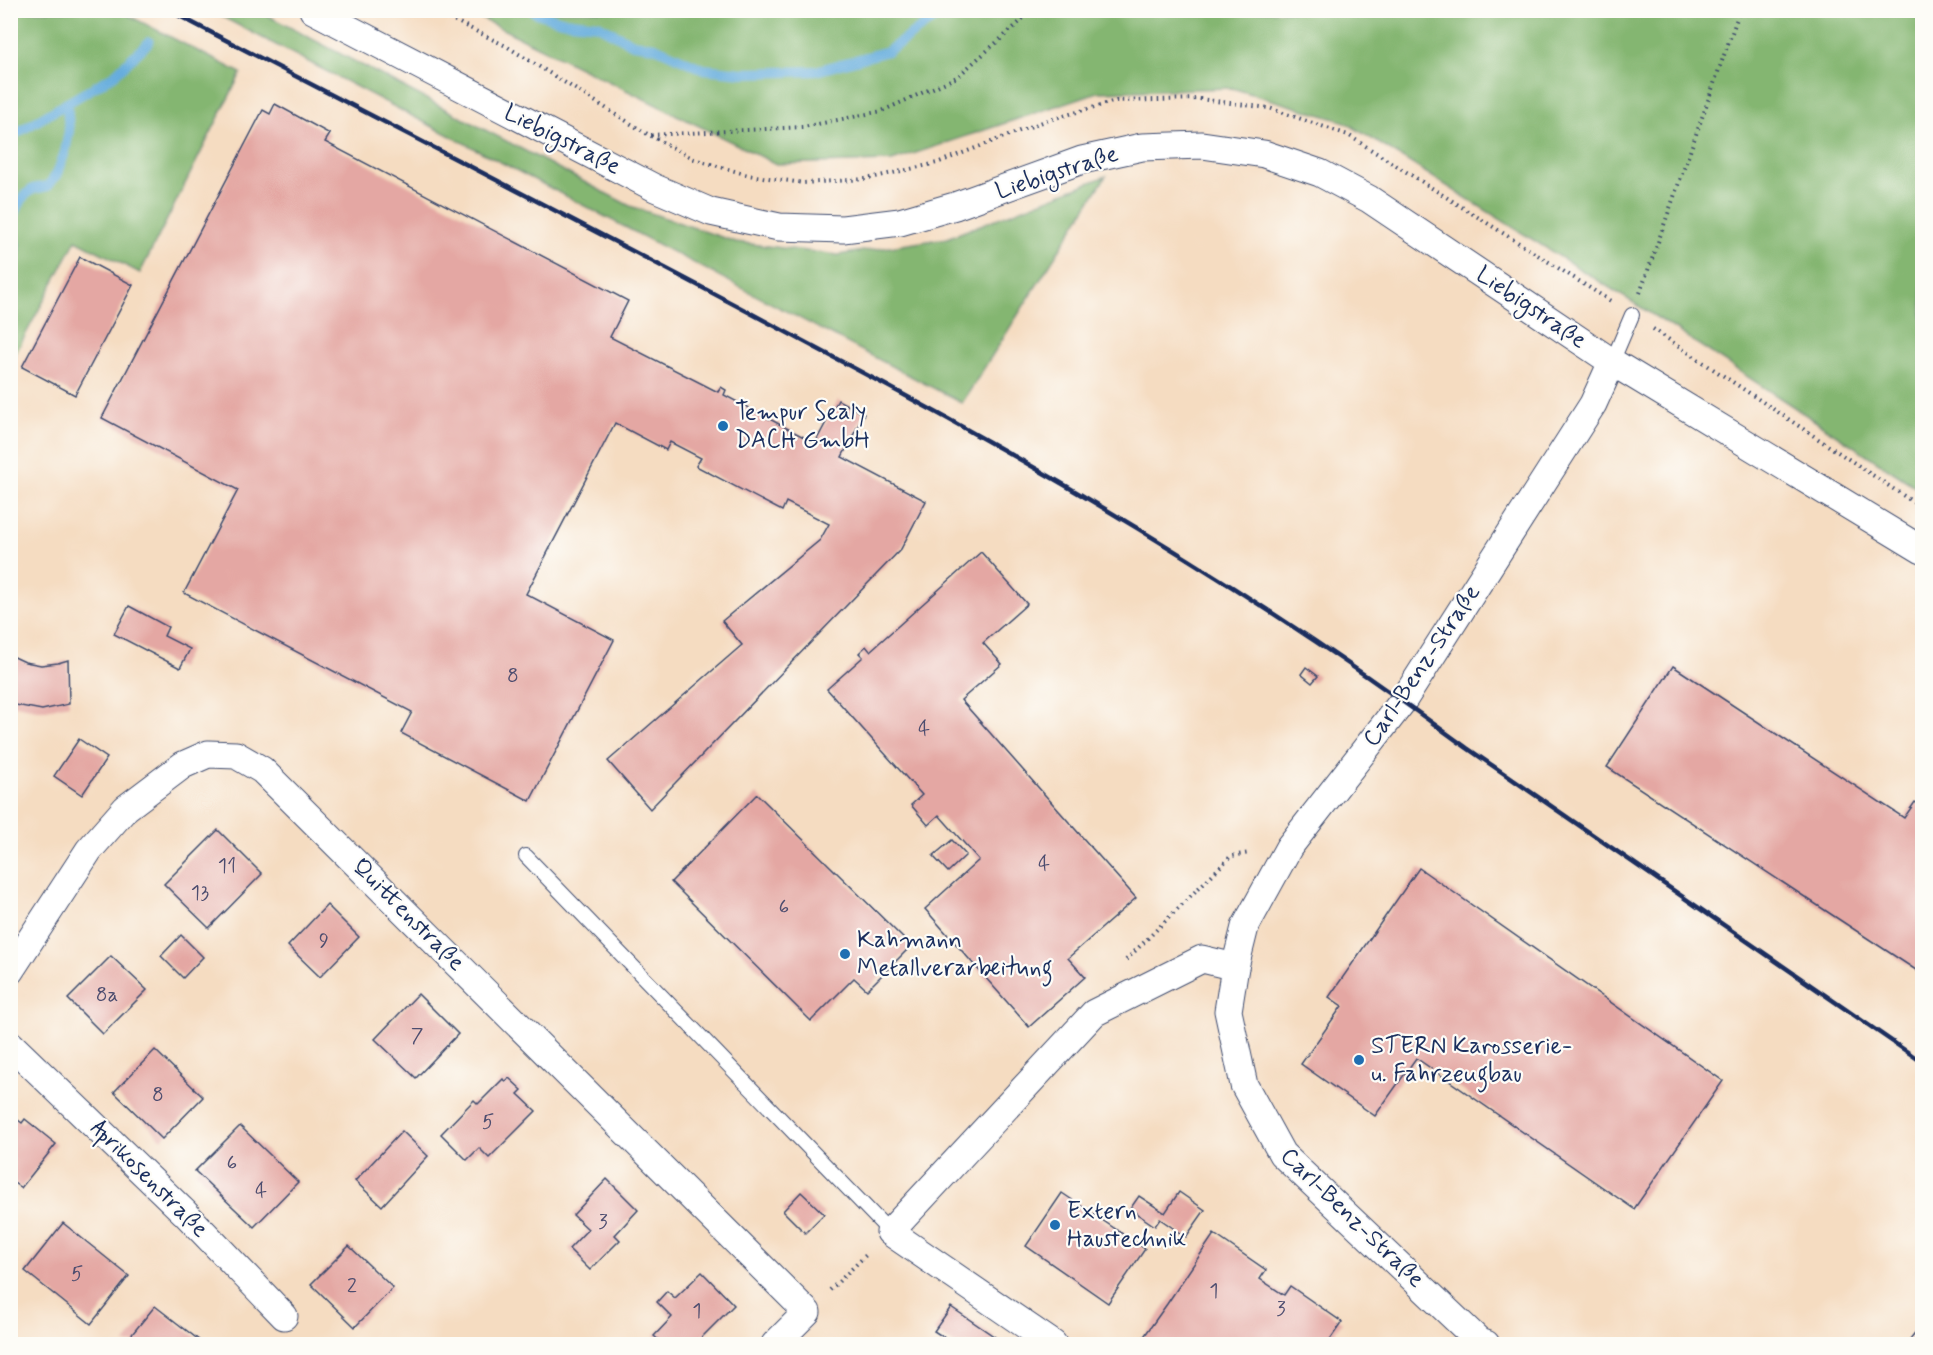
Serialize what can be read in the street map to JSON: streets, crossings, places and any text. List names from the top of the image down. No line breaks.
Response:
{"streets":{"street":["Liebigstraße","Carl-Benz-Straße","Quittenstraße","Aprikosenstraße"]},"crossings":[["Liebigstraße","Carl-Benz-Straße"]],"places":["Tempur Sealy DACH GmbH","Kahmann Metallverarbeitung","STERN Karosserie- u. Fahrzeugbau","Extern Haustechnik"],"house_numbers":["8","4","4","11","13","6","9","8a","7","8","5","6","4","3","5","2","1","3","1"]}
